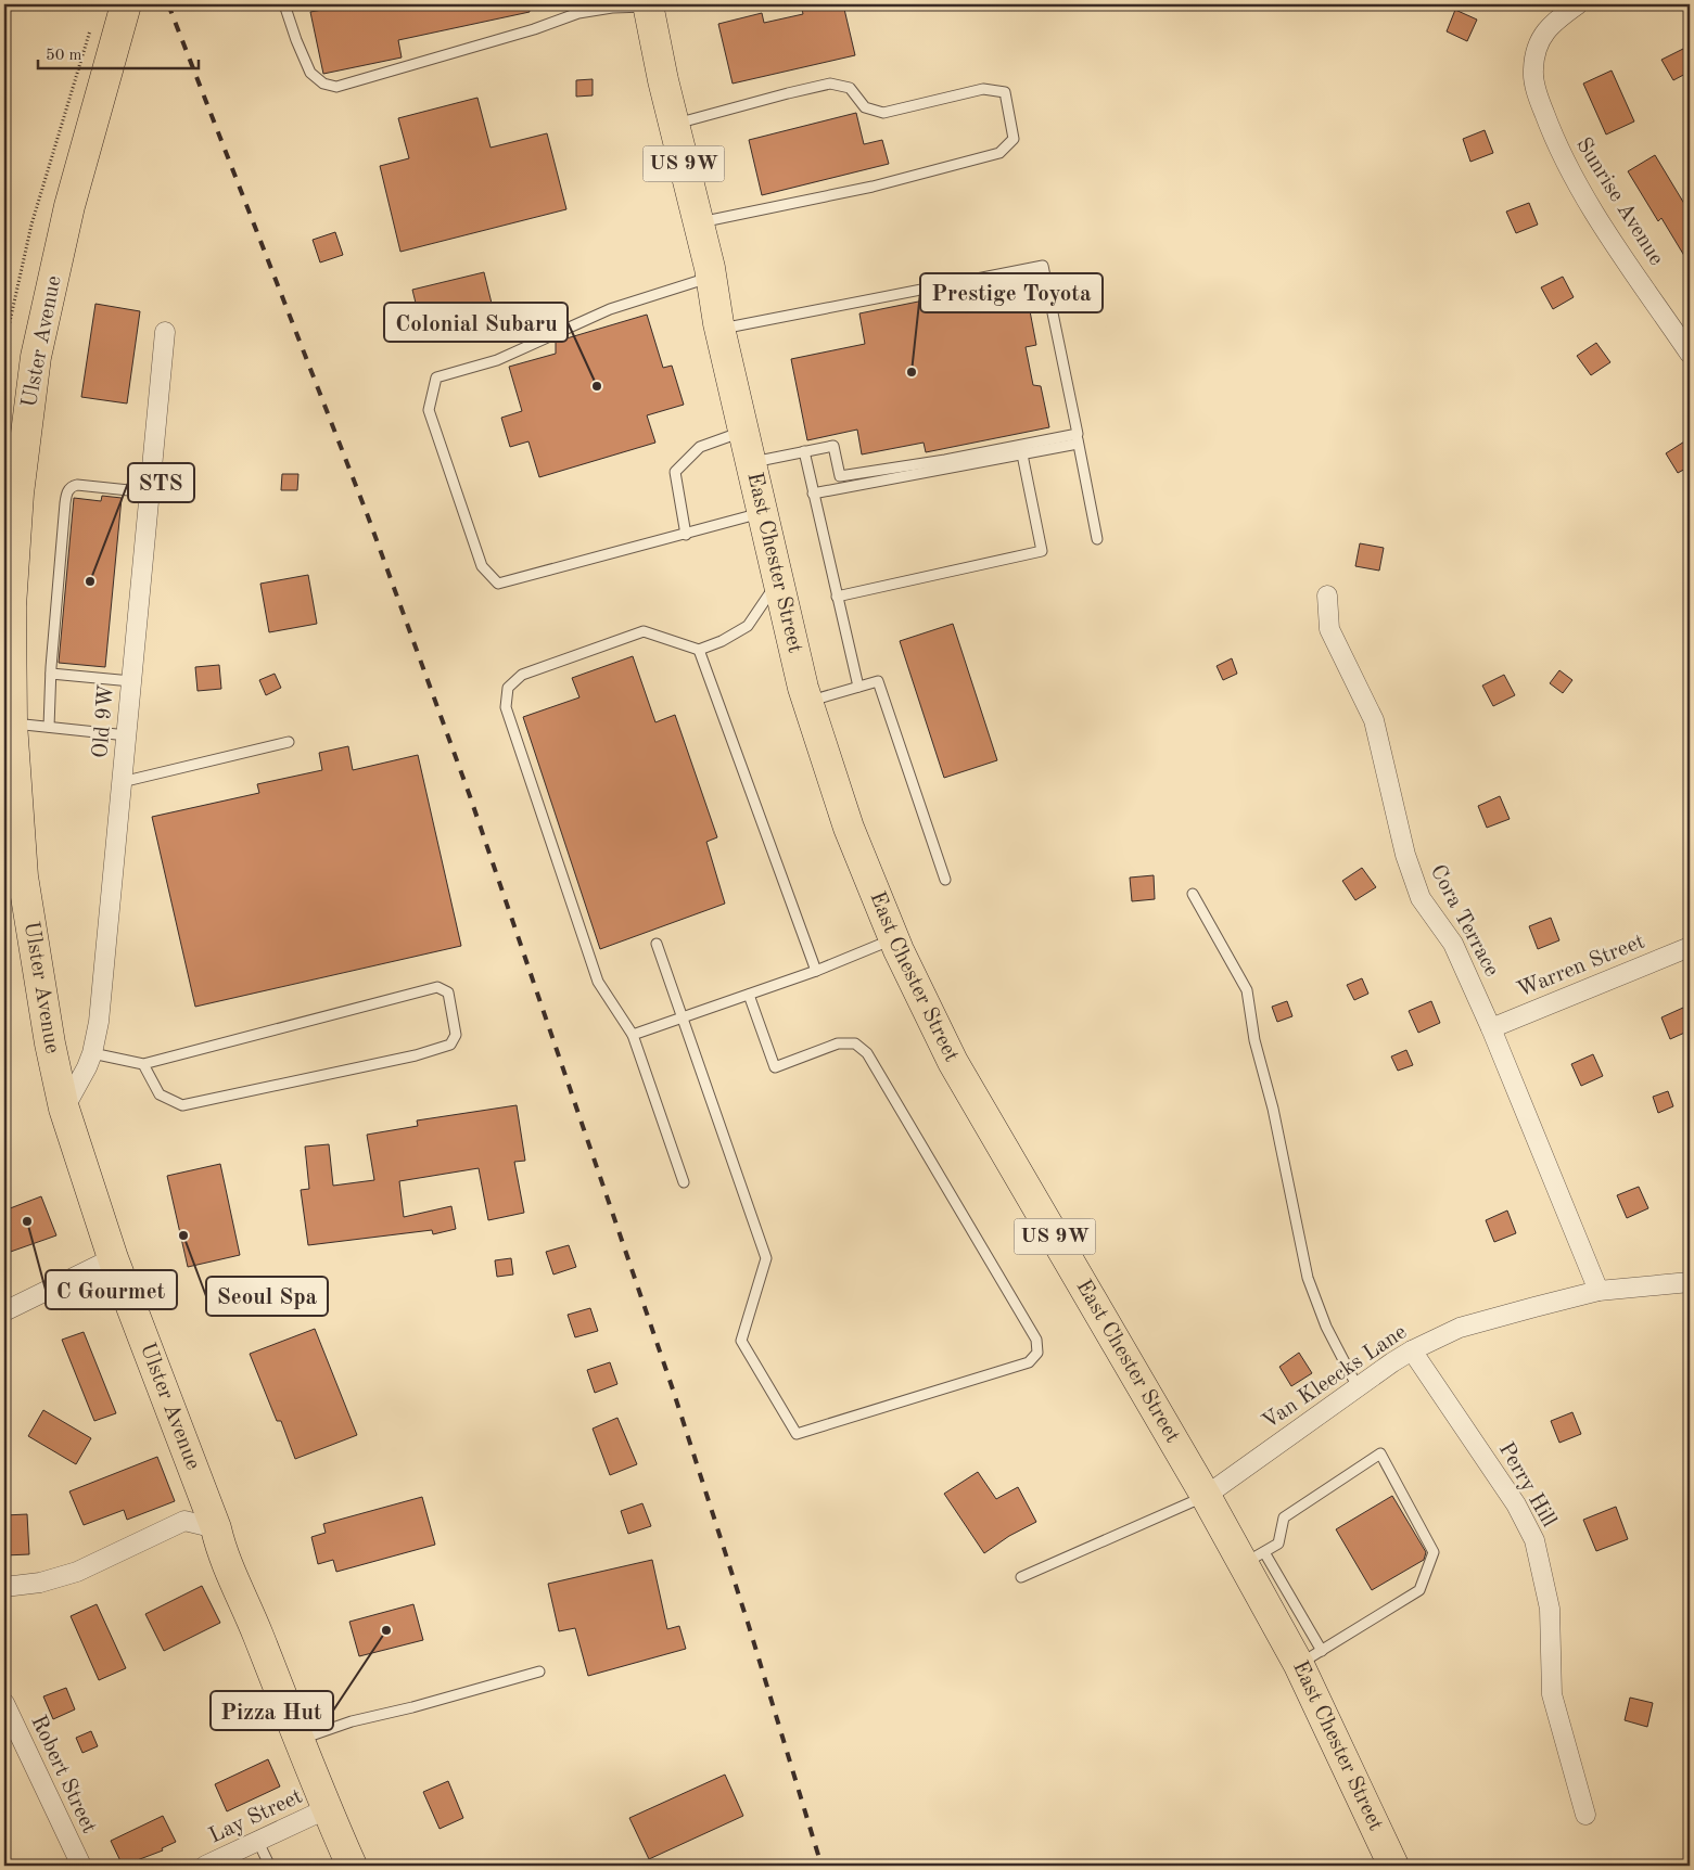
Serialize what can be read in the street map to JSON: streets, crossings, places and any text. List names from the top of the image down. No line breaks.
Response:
{"streets":{"main road":["US 9W","Ulster Avenue","East Chester Street"],"street":["Sunrise Avenue","Old 9W","Cora Terrace","Warren Street","Van Kleecks Lane","Perry Hill","Robert Street","Lay Street"]},"crossings":[["Ulster Avenue","Old 9W"],["Ulster Avenue","Lay Street"],["East Chester Street","Van Kleecks Lane"],["Cora Terrace","Warren Street"],["Cora Terrace","Van Kleecks Lane"],["Van Kleecks Lane","Perry Hill"]],"places":["Prestige Toyota","Colonial Subaru","STS","C Gourmet","Seoul Spa","Pizza Hut"],"scale_bar":"50 m"}
